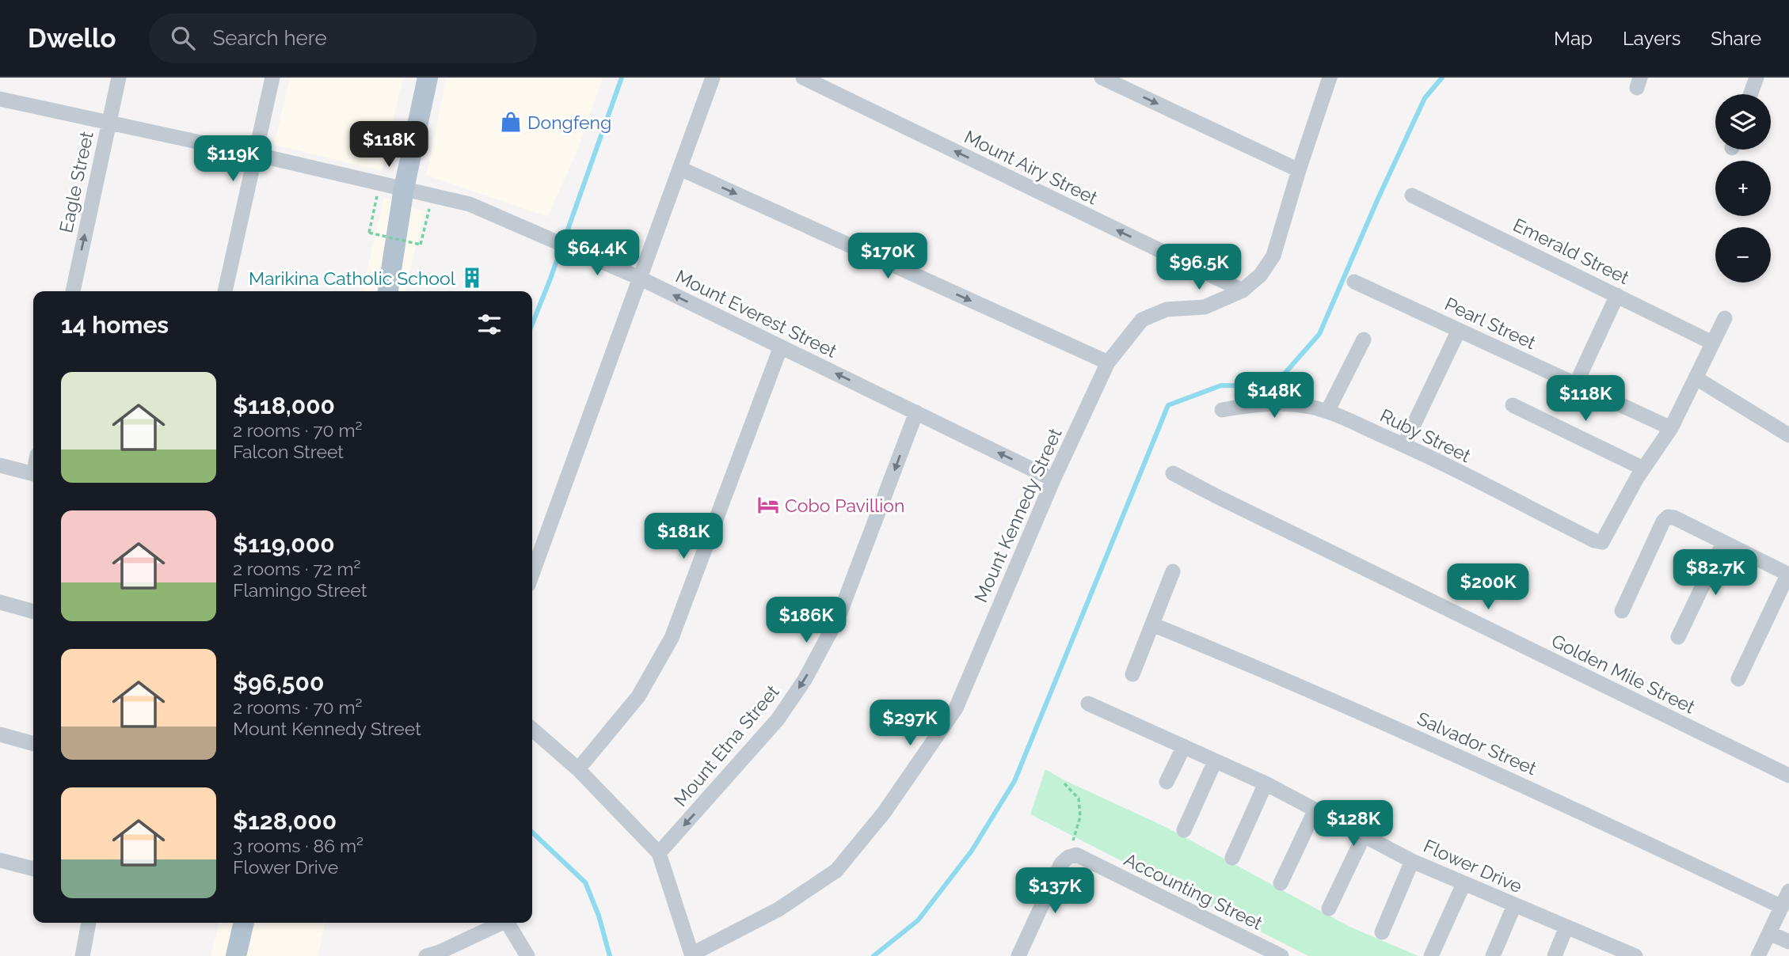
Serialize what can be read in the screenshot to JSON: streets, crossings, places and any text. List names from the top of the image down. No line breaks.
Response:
{"streets":{"street":["Mount Airy Street","Eagle Street","Emerald Street","Mount Everest Street","Pearl Street","Ruby Street","Mount Kennedy Street","Golden Mile Street","Salvador Street","Mount Etna Street","Flower Drive","Accounting Street"]},"crossings":[["Mount Airy Street","Mount Kennedy Street"],["Eagle Street","Mount Everest Street"],["Mount Everest Street","Mount Kennedy Street"],["Mount Everest Street","Mount Etna Street"]],"one_way":["Eagle Street"],"places":{"shop":["Dongfeng"],"building":["Marikina Catholic School"],"hotel":["Cobo Pavillion"]},"page":{"header":"Dwello","search":"Search here","nav":["Map","Layers","Share"],"map_buttons":["+","−"],"price":["$118K","$119K","$64.4K","$170K","$96.5K","$148K","$118K","$181K","$82.7K","$200K","$186K","$297K","$128K","$137K"],"heading":"14 homes","list":[{"name":"$118,000","note":"2 rooms · 70 m² · Falcon Street"},{"name":"$119,000","note":"2 rooms · 72 m² · Flamingo Street"},{"name":"$96,500","note":"2 rooms · 70 m² · Mount Kennedy Street"},{"name":"$128,000","note":"3 rooms · 86 m² · Flower Drive"}]}}
